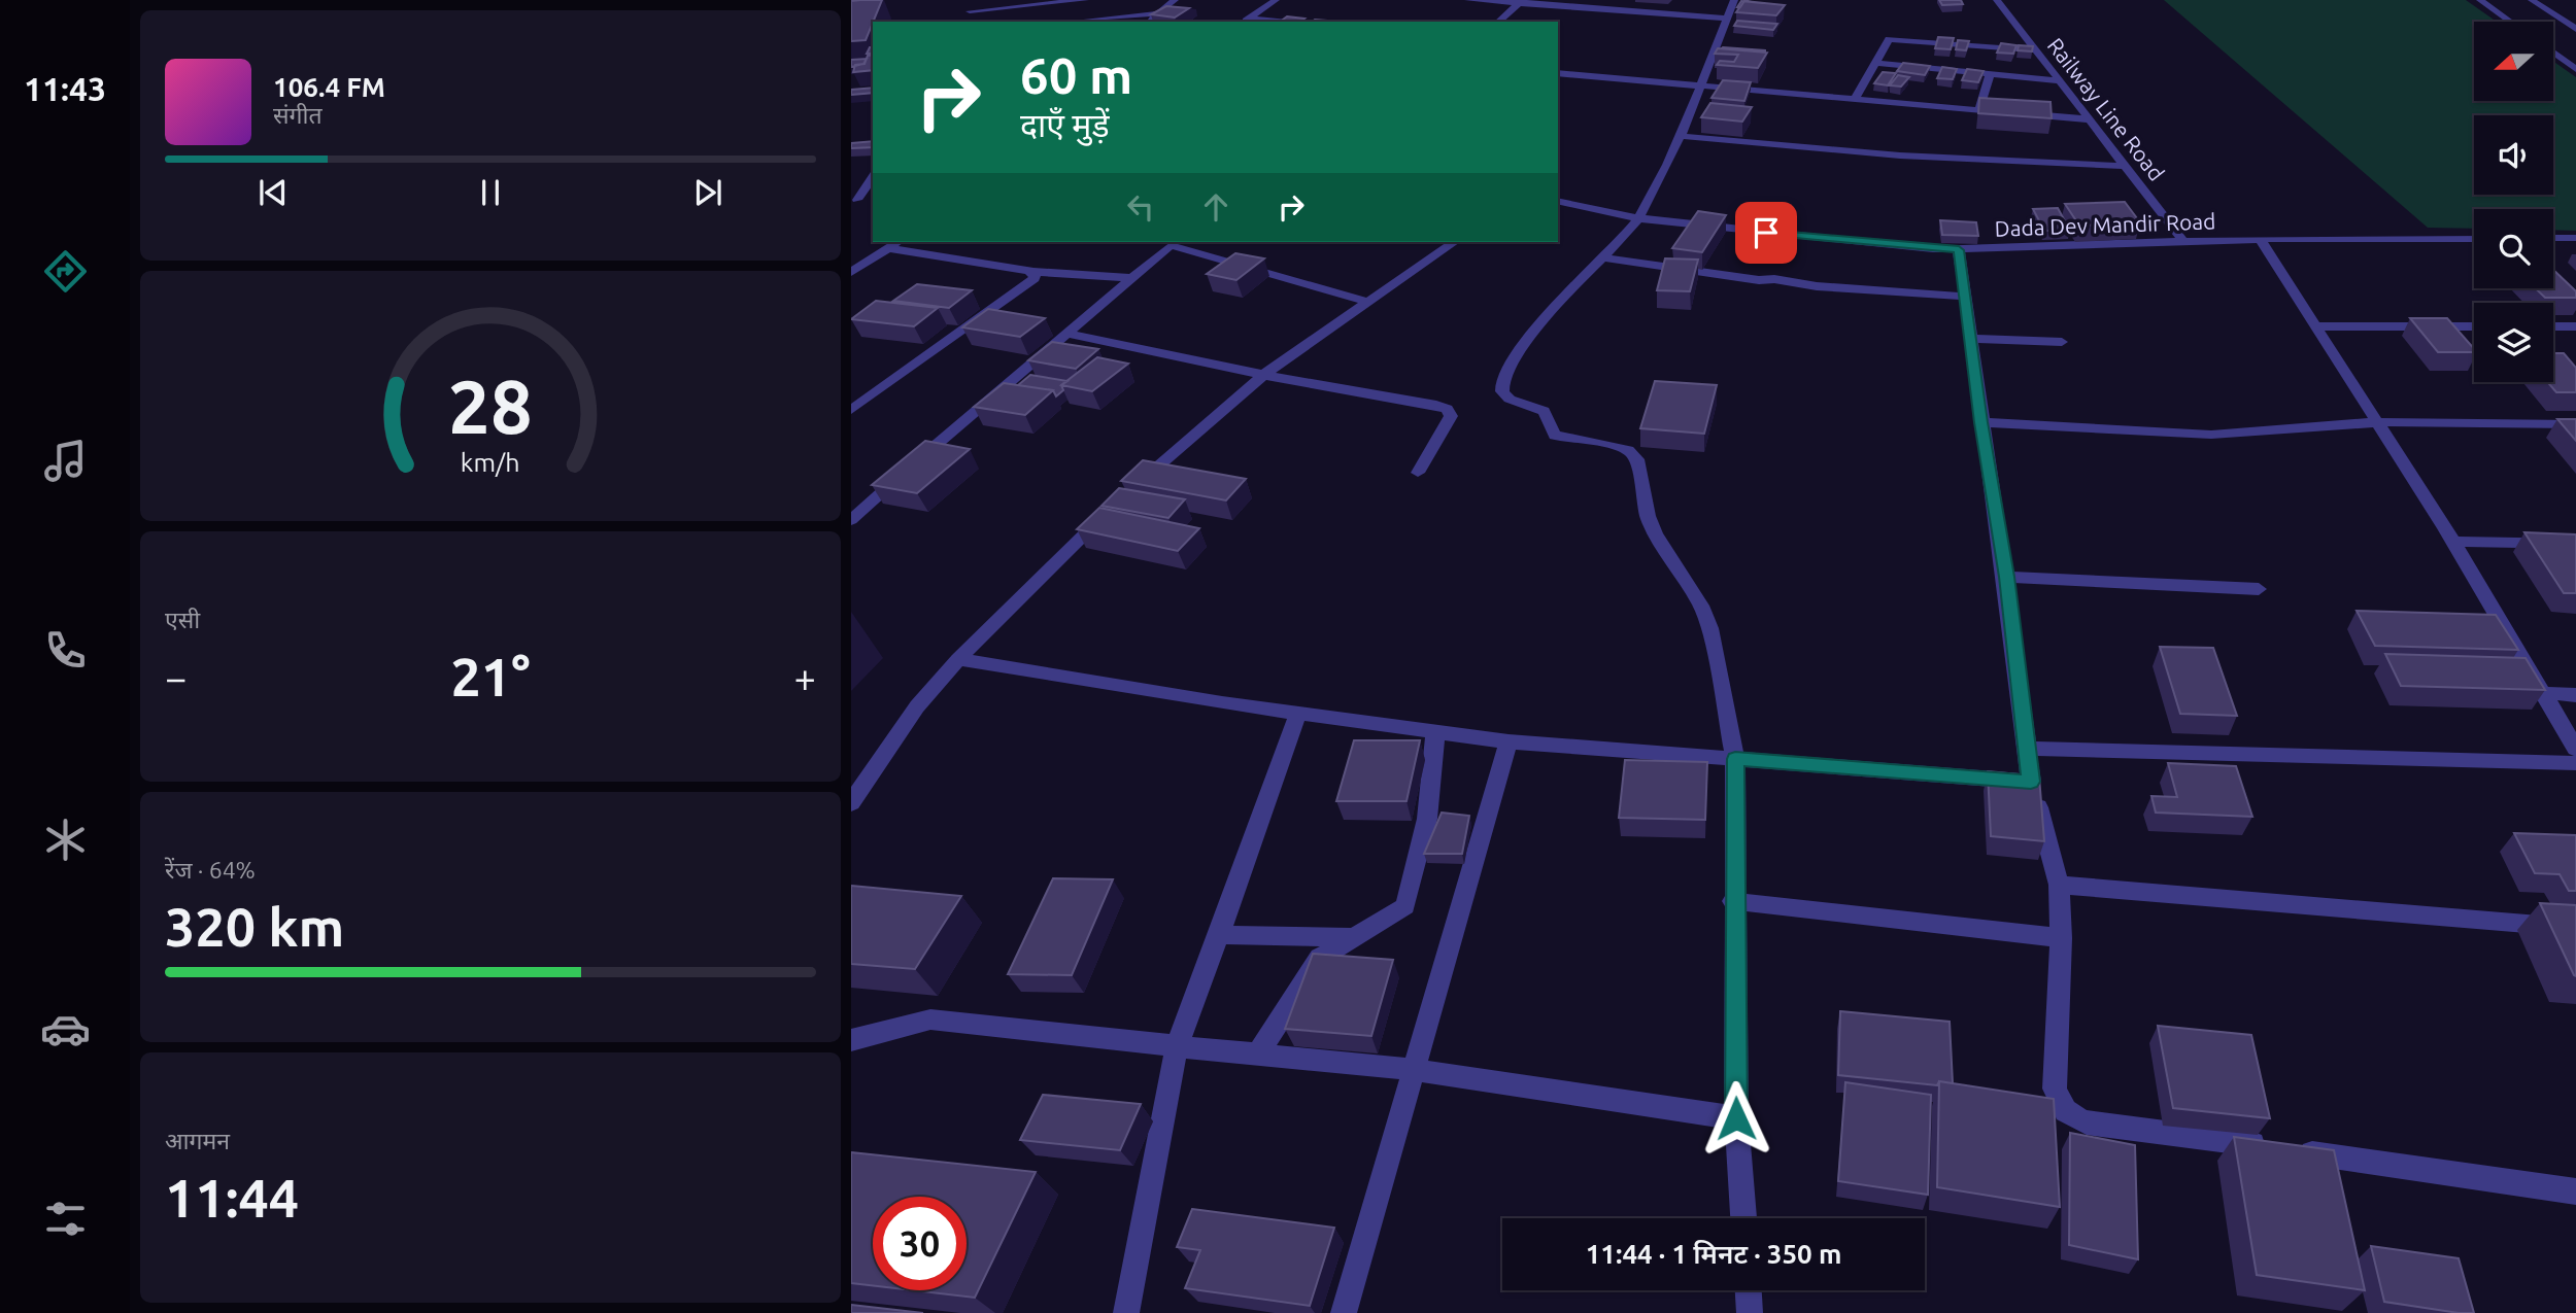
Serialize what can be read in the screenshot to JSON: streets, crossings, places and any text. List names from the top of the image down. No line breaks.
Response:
{"streets":{"street":["Railway Line Road","Dada Dev Mandir Road"]},"crossings":[["Railway Line Road","Dada Dev Mandir Road"]],"north":"left","page":{"tabs":"11:43","turn":["60 m","दाएँ मुड़ें"],"song":["106.4 FM","संगीत"],"tile":["एसी",["रेंज · 64%","320 km"],["आगमन","11:44"]],"heat":["−","21°","+"],"limit":"30","trip":"11:44 · 1 मिनट · 350 m","gauge":["28","km/h"]}}
